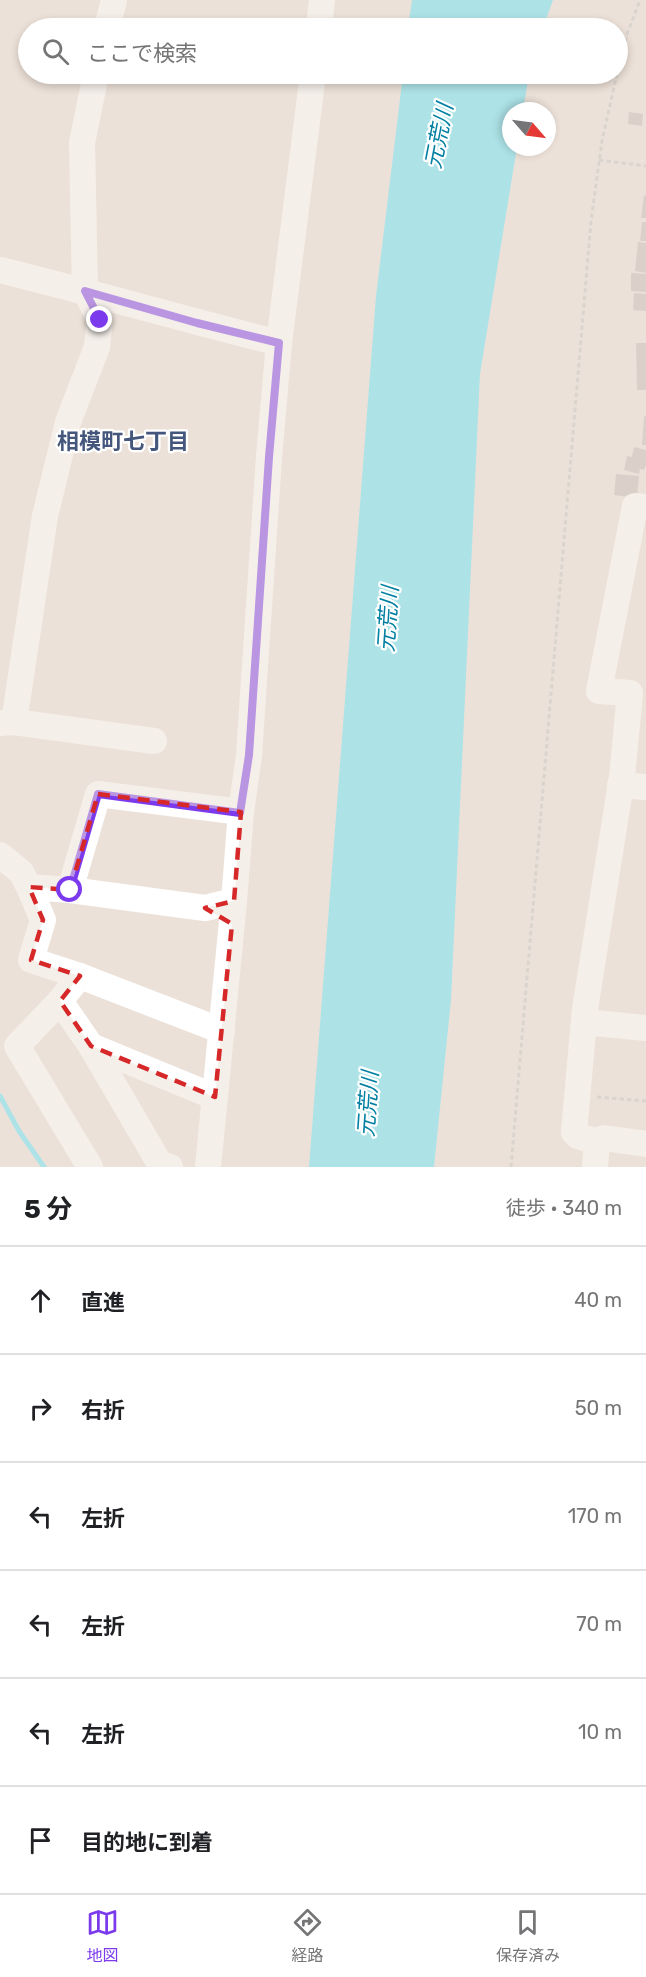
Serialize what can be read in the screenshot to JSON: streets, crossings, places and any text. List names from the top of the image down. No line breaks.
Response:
{"districts":["相模町七丁目"],"water":["元荒川"],"north":"bottom right","page":{"search":"ここで検索","heading":["5 分","徒歩 · 340 m"],"list":[["直進","40 m"],["右折","50 m"],["左折","170 m"],["左折","70 m"],["左折","10 m"],"目的地に到着"],"nav":["地図","経路","保存済み"]}}
